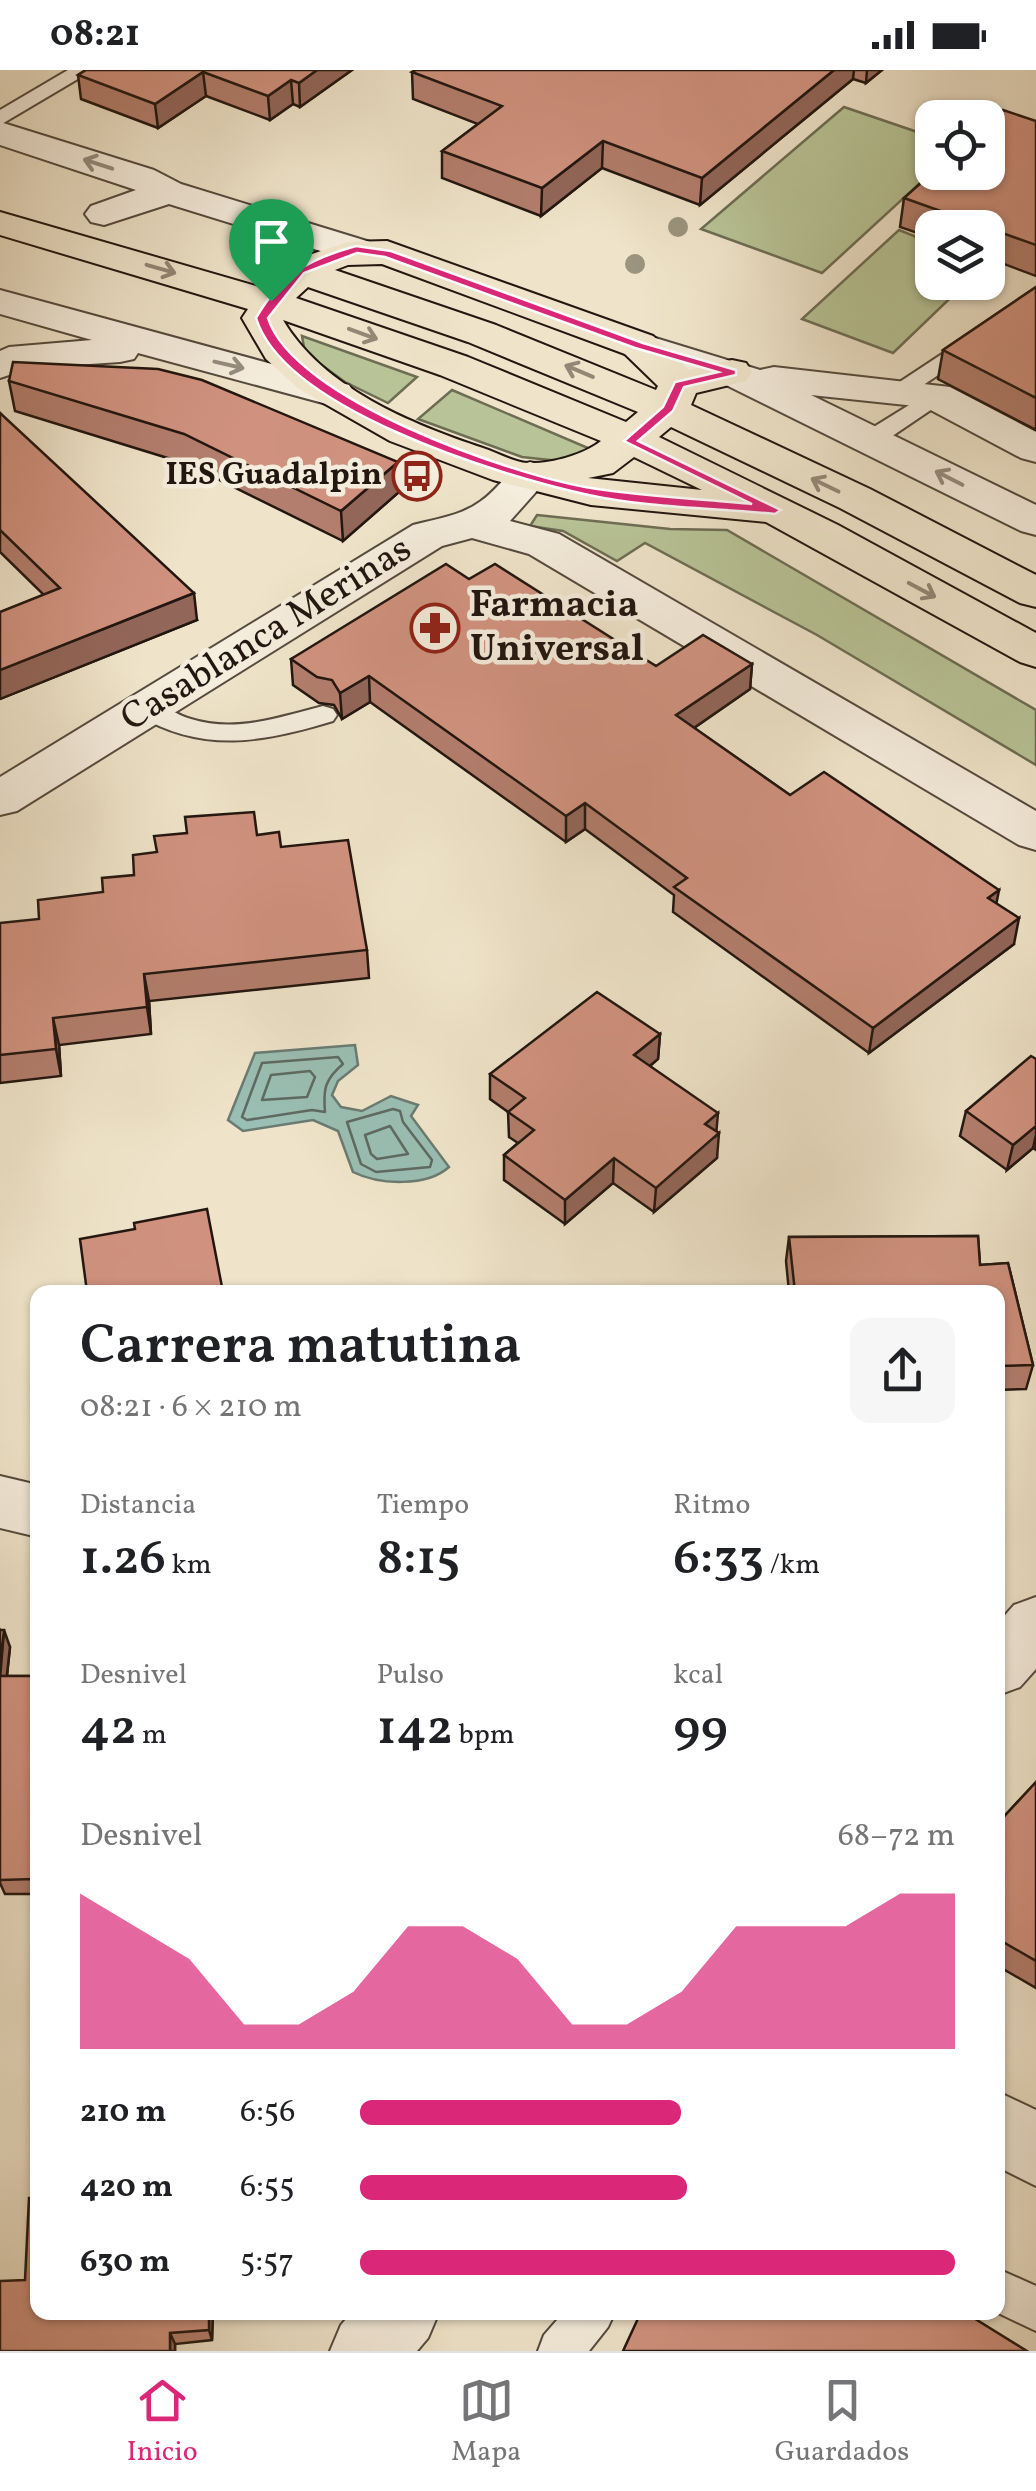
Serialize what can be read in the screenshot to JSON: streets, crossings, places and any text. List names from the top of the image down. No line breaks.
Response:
{"streets":{"street":["Casablanca Merinas"]},"places":{"bus stop":["IES Guadalpin"],"pharmacy":["Farmacia Universal"]},"page":{"status":"08:21","heading":["Carrera matutina","08:21 · 6 × 210 m"],"stats":[["Distancia","1.26 km"],["Tiempo","8:15"],["Ritmo","6:33 /km"],["Desnivel","42 m"],["Pulso","142 bpm"],["kcal","99"]],"chart":["Desnivel","68–72 m"],"list":[{"name":"210 m","note":"6:56"},{"name":"420 m","note":"6:55"},{"name":"630 m","note":"5:57"}],"tabs":["Inicio","Mapa","Guardados"]}}
